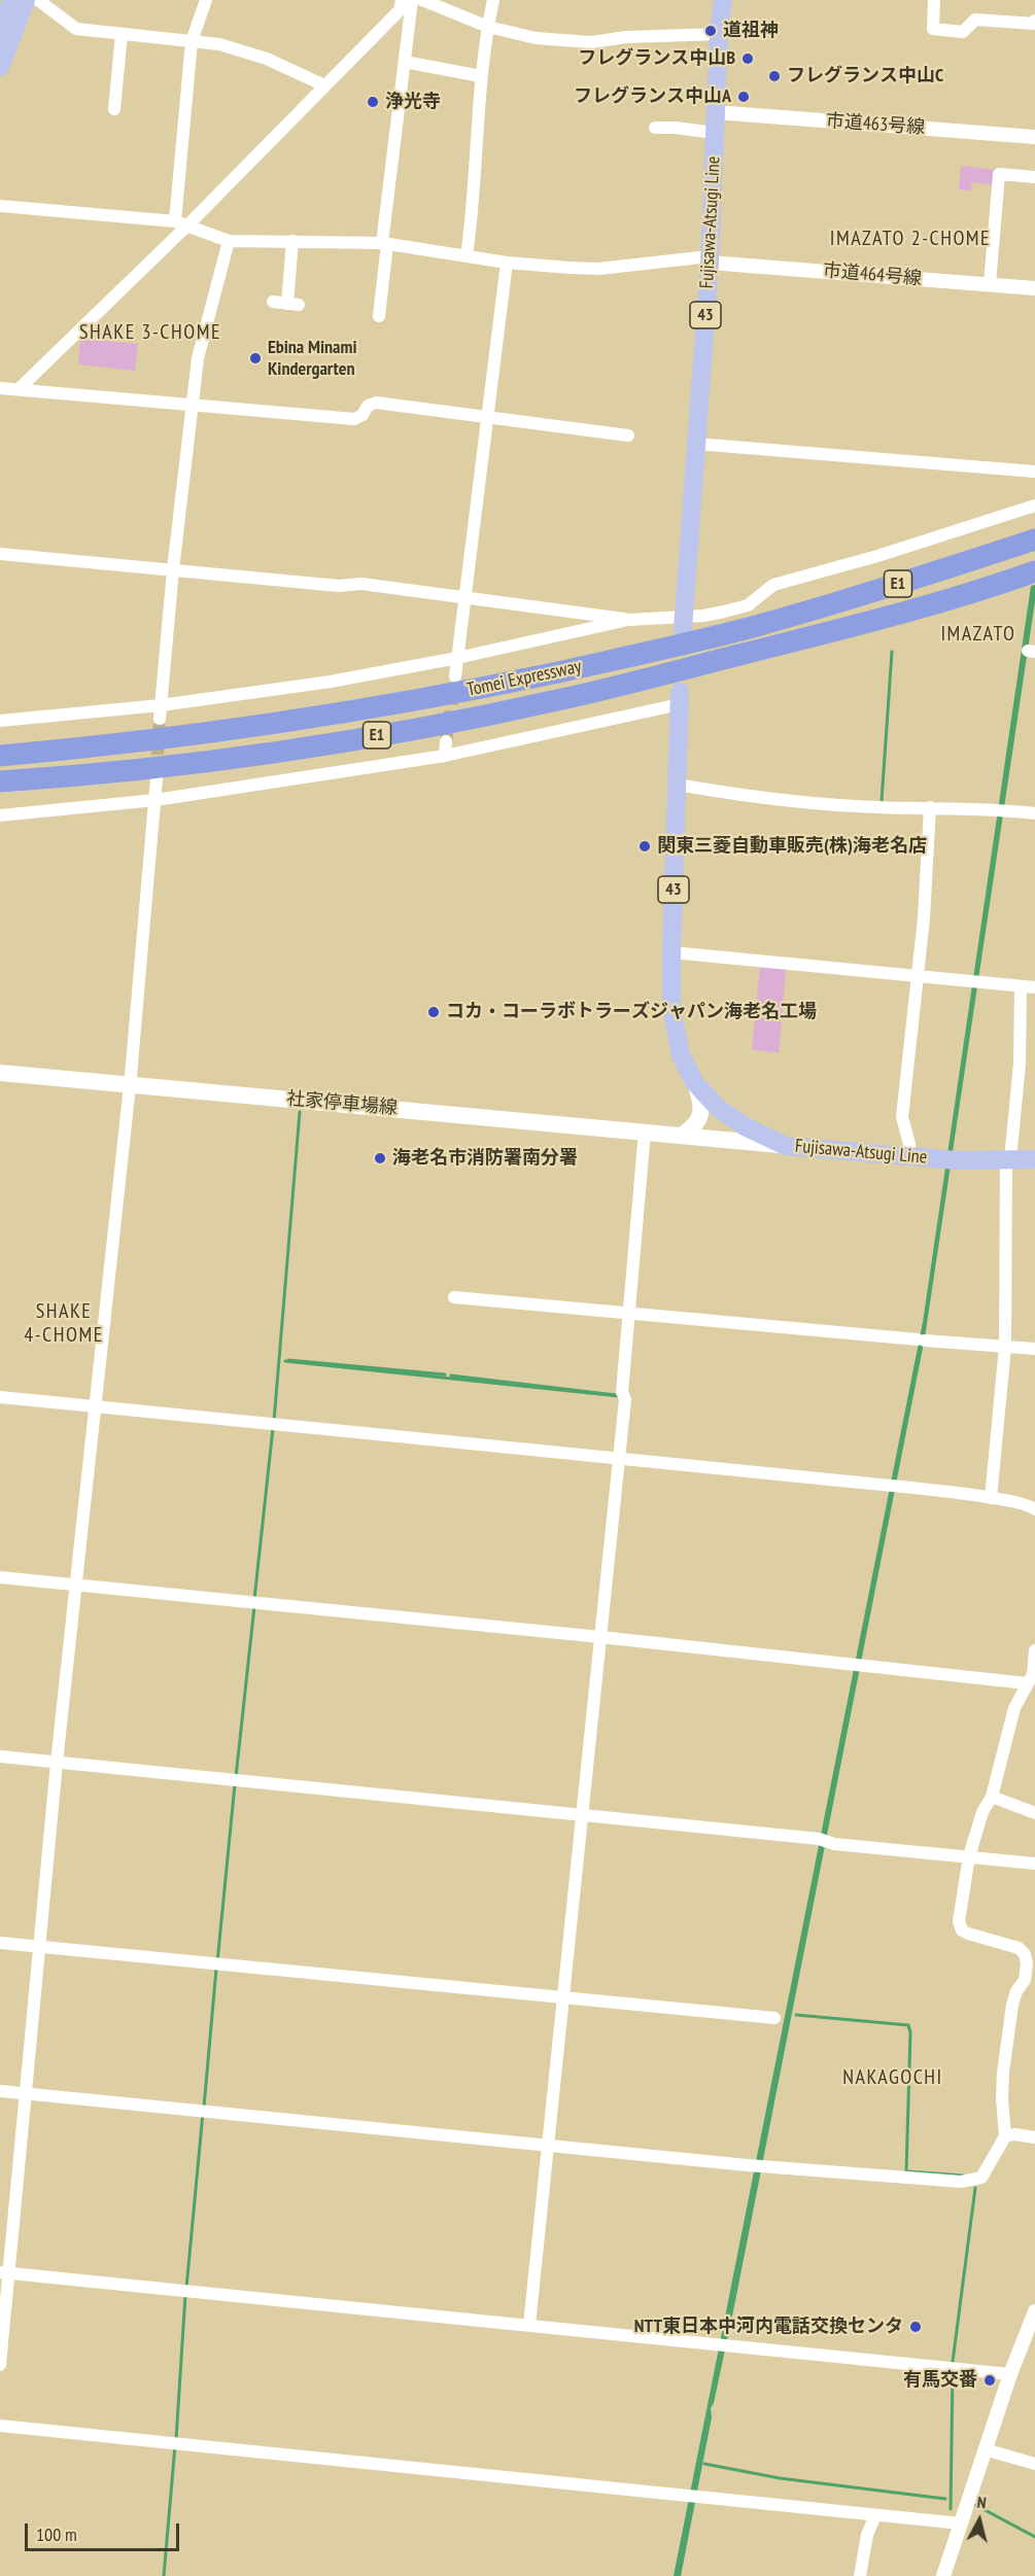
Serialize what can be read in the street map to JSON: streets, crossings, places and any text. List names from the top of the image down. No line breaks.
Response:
{"streets":{"highway":["E1","Tomei Expressway"],"main road":["Fujisawa-Atsugi Line","43","社家停車場線"],"street":["市道463号線","市道464号線"]},"crossings":[["市道463号線","Fujisawa-Atsugi Line"],["Fujisawa-Atsugi Line","市道464号線"],["Fujisawa-Atsugi Line","Tomei Expressway"],["Fujisawa-Atsugi Line","社家停車場線"]],"districts":["IMAZATO 2-CHOME","SHAKE 3-CHOME","IMAZATO","SHAKE 4-CHOME","NAKAGOCHI"],"places":["道祖神","フレグランス中山B","フレグランス中山C","フレグランス中山A","浄光寺","Ebina Minami Kindergarten","関東三菱自動車販売(株)海老名店","コカ・コーラボトラーズジャパン海老名工場","海老名市消防署南分署","NTT東日本中河内電話交換センタ","有馬交番"],"scale_bar":"100 m","north":"top"}
